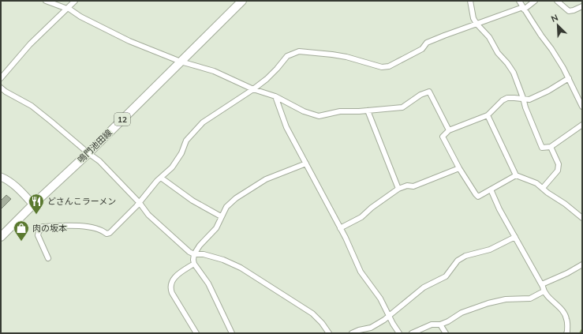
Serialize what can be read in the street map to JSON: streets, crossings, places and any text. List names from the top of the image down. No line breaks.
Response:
{"streets":{"main road":["12","鳴門池田線"]},"places":{"restaurant":["どさんこラーメン"],"shop":["肉の坂本"]},"north":"top left"}
